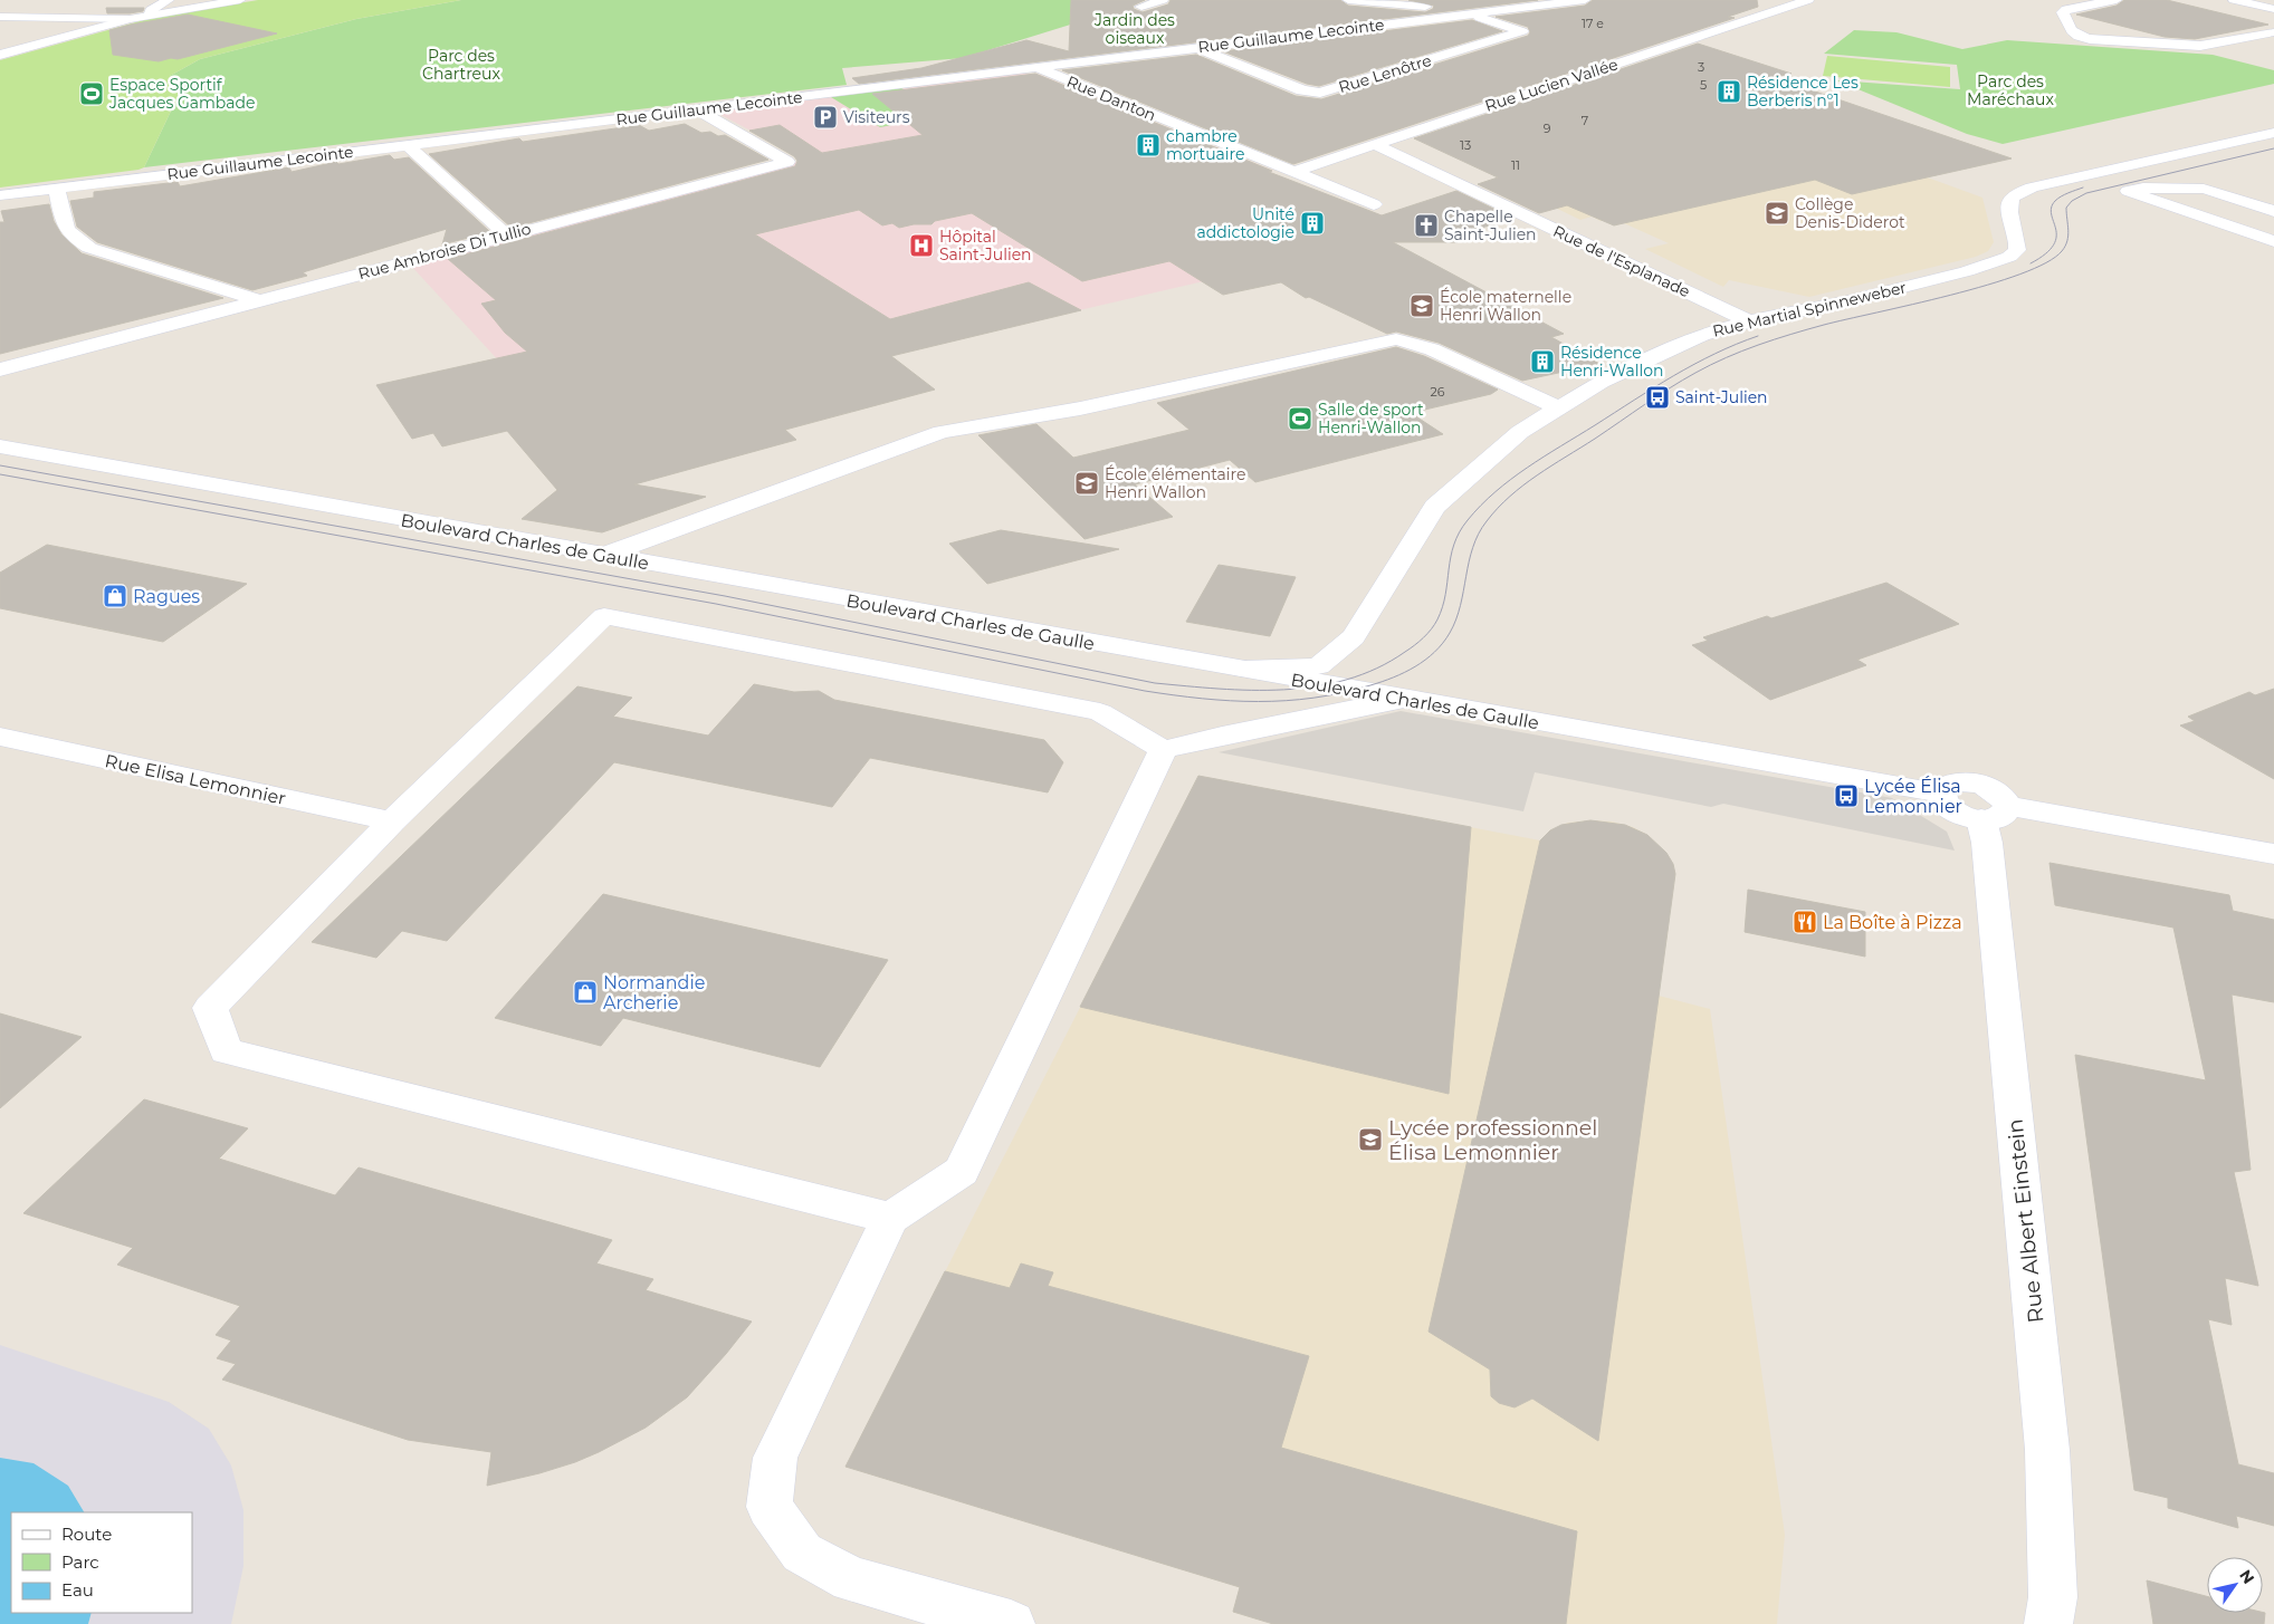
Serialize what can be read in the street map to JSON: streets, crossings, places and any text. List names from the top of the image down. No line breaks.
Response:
{"streets":{"street":["Rue Guillaume Lecointe","Rue Lenôtre","Rue Lucien Vallée","Rue Danton","Rue Ambroise Di Tullio","Rue de l'Esplanade","Rue Martial Spinneweber","Boulevard Charles de Gaulle","Rue Elisa Lemonnier","Rue Albert Einstein"]},"crossings":[["Rue Guillaume Lecointe","Rue Lenôtre"],["Rue Guillaume Lecointe","Rue Danton"],["Rue Guillaume Lecointe","Rue Ambroise Di Tullio"],["Rue Lucien Vallée","Rue Danton"],["Rue Lucien Vallée","Rue de l'Esplanade"],["Rue de l'Esplanade","Rue Martial Spinneweber"],["Rue Martial Spinneweber","Boulevard Charles de Gaulle"],["Boulevard Charles de Gaulle","Rue Albert Einstein"]],"parks":["Jardin des oiseaux","Parc des Chartreux","Parc des Maréchaux"],"places":{"building":["Résidence Les Berberis n°1","chambre mortuaire","Unité addictologie","Résidence Henri-Wallon"],"sports":["Espace Sportif Jacques Gambade","Salle de sport Henri-Wallon"],"parking":["Visiteurs"],"school or university":["Collège Denis-Diderot","École maternelle Henri Wallon","École élémentaire Henri Wallon","Lycée professionnel Élisa Lemonnier"],"church":["Chapelle Saint-Julien"],"hospital":["Hôpital Saint-Julien"],"bus stop":["Saint-Julien","Lycée Élisa Lemonnier"],"shop":["Ragues","Normandie Archerie"],"restaurant":["La Boîte à Pizza"]},"house_numbers":["17 e","3","5","7","9","13","11","26"],"legend":["Route","Parc","Eau"],"north":"top right"}
